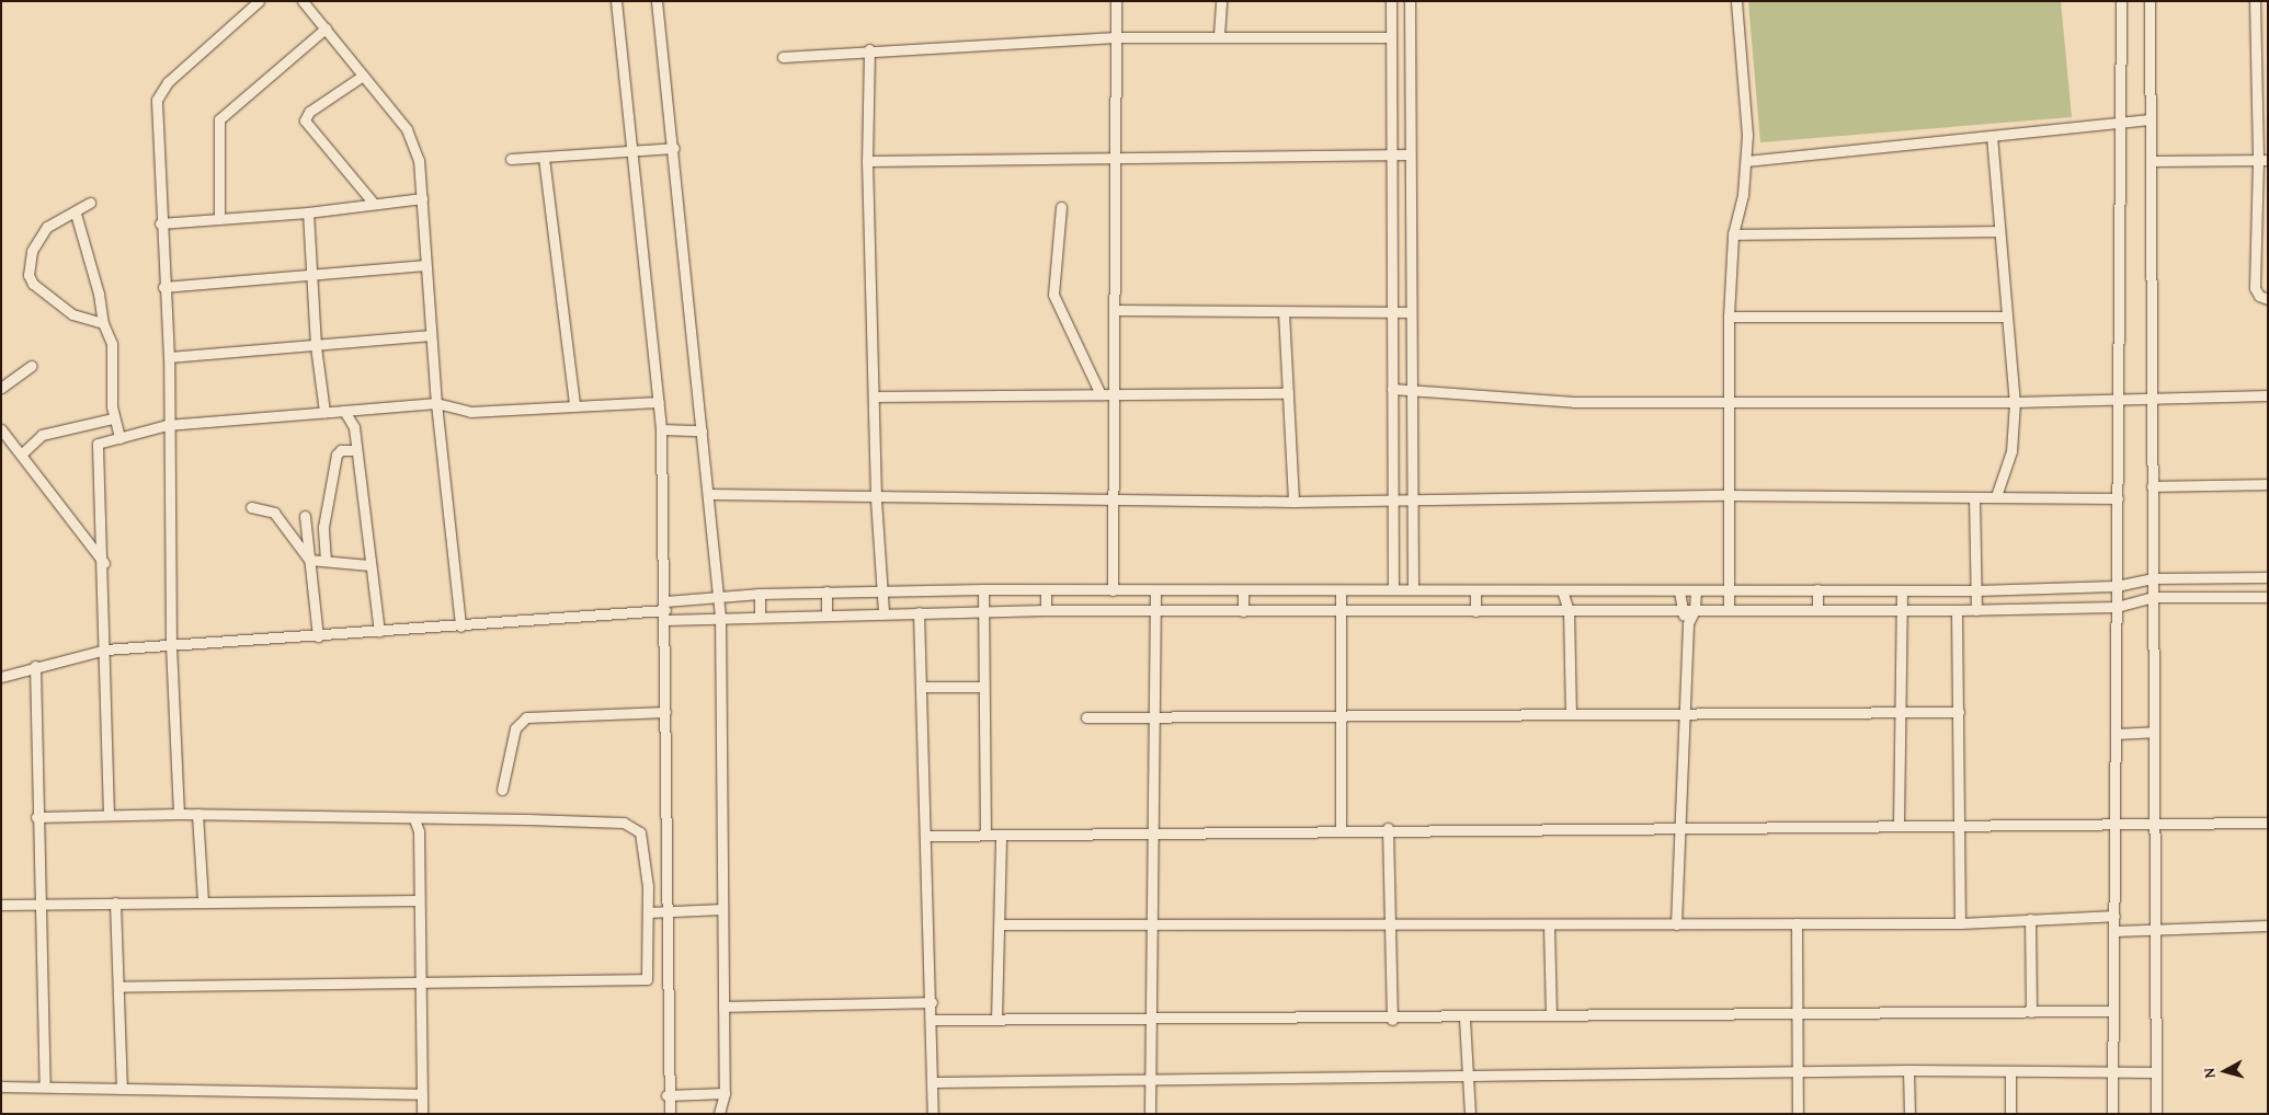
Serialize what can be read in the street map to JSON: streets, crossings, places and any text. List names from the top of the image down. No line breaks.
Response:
{"north":"left"}
